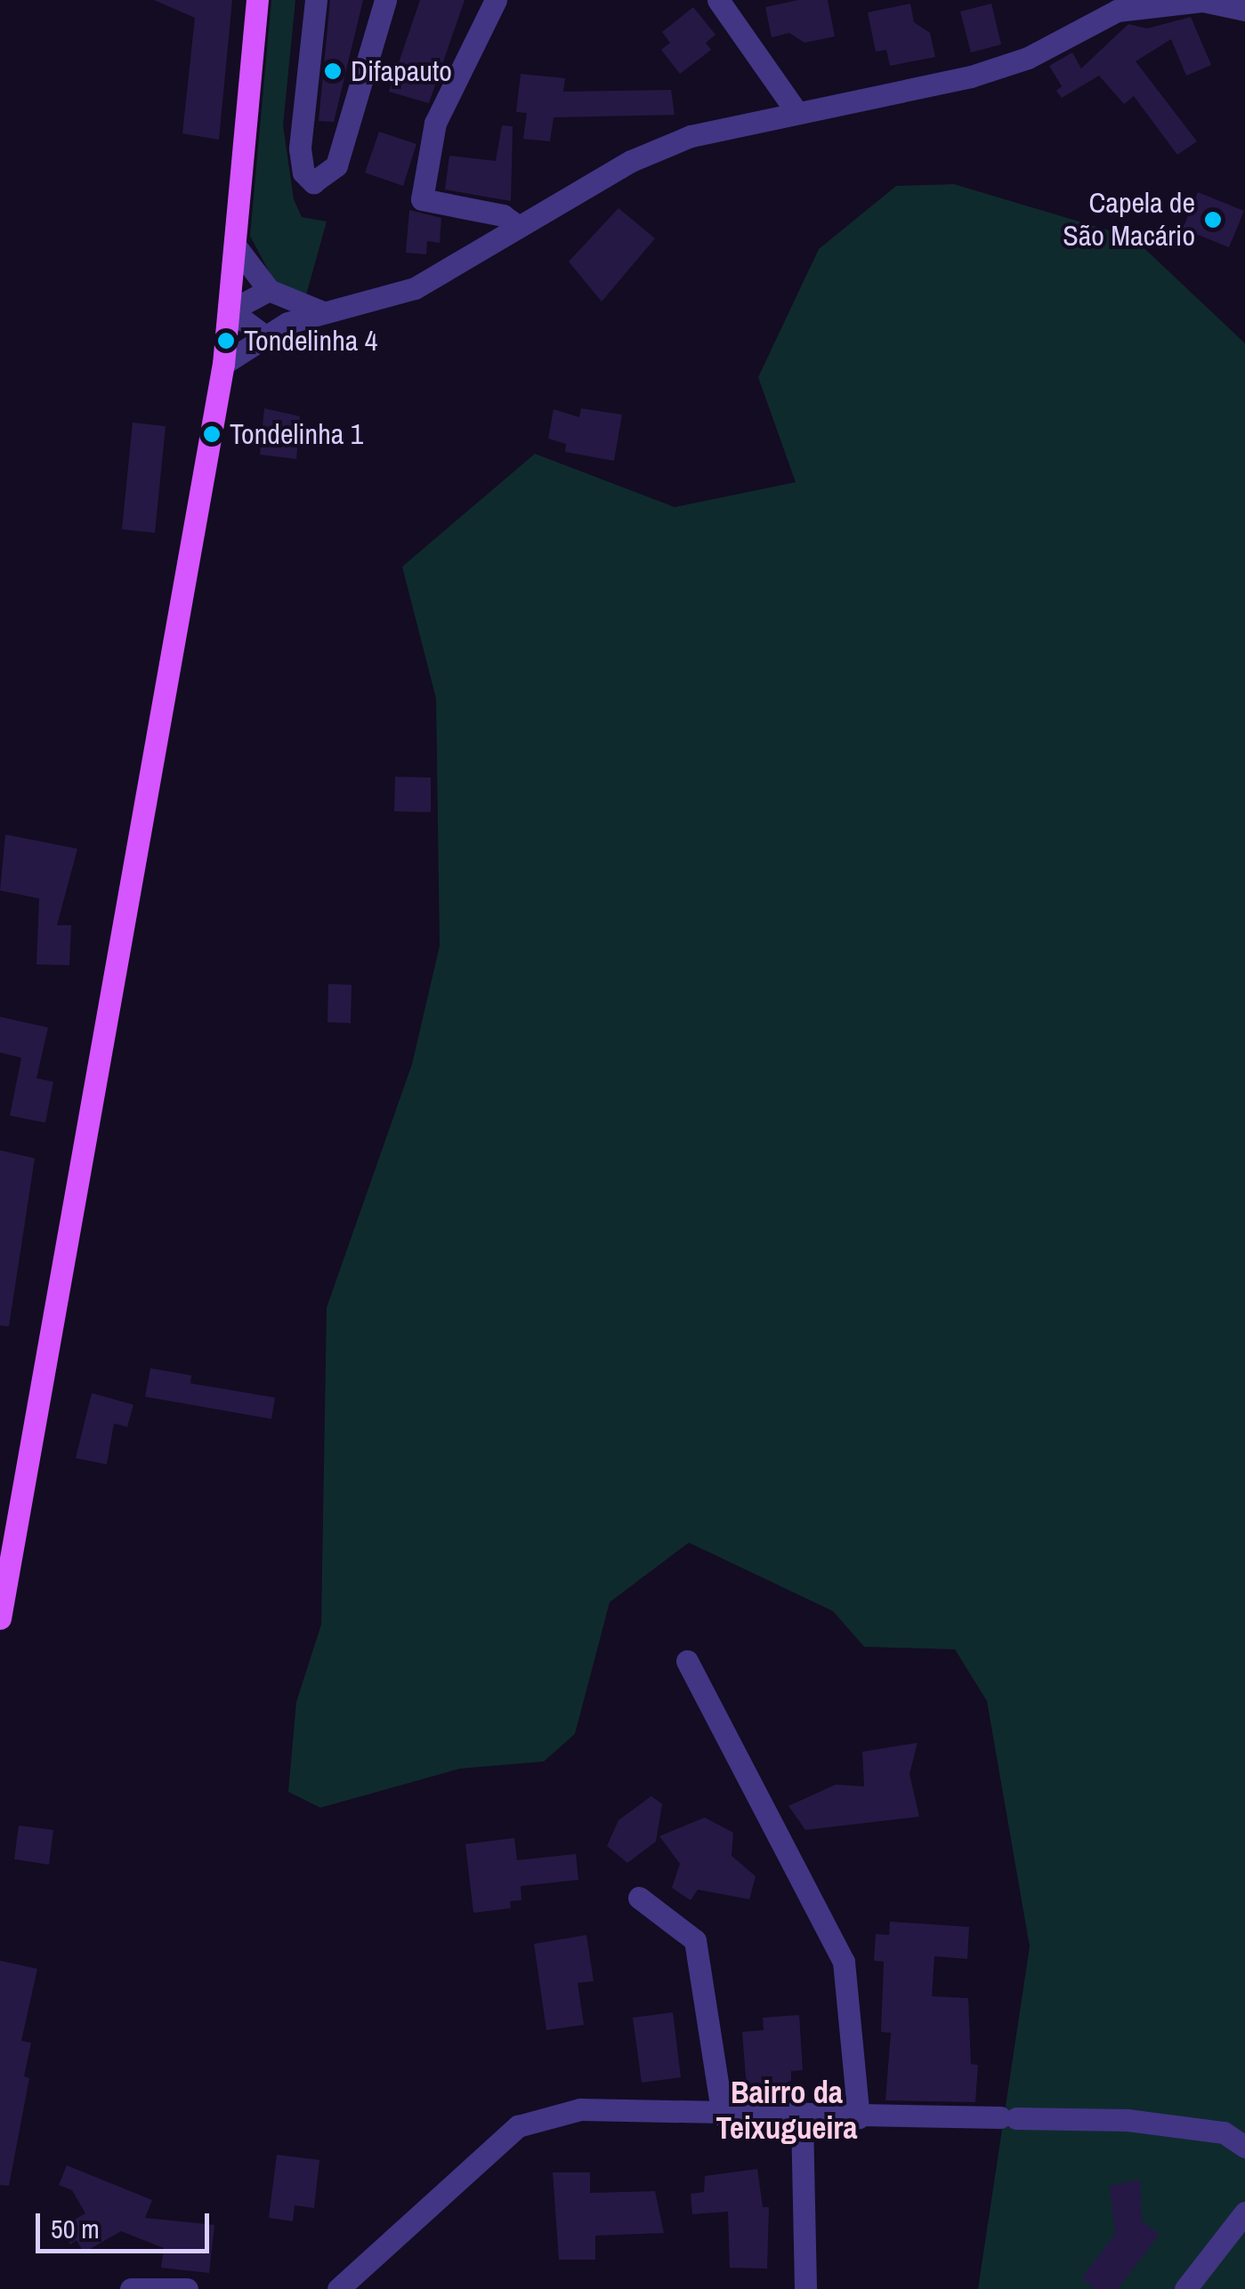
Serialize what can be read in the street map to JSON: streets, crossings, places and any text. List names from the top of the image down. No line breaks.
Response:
{"districts":["Bairro da Teixugueira"],"places":["Difapauto","Capela de São Macário","Tondelinha 4","Tondelinha 1"],"scale_bar":"50 m"}
